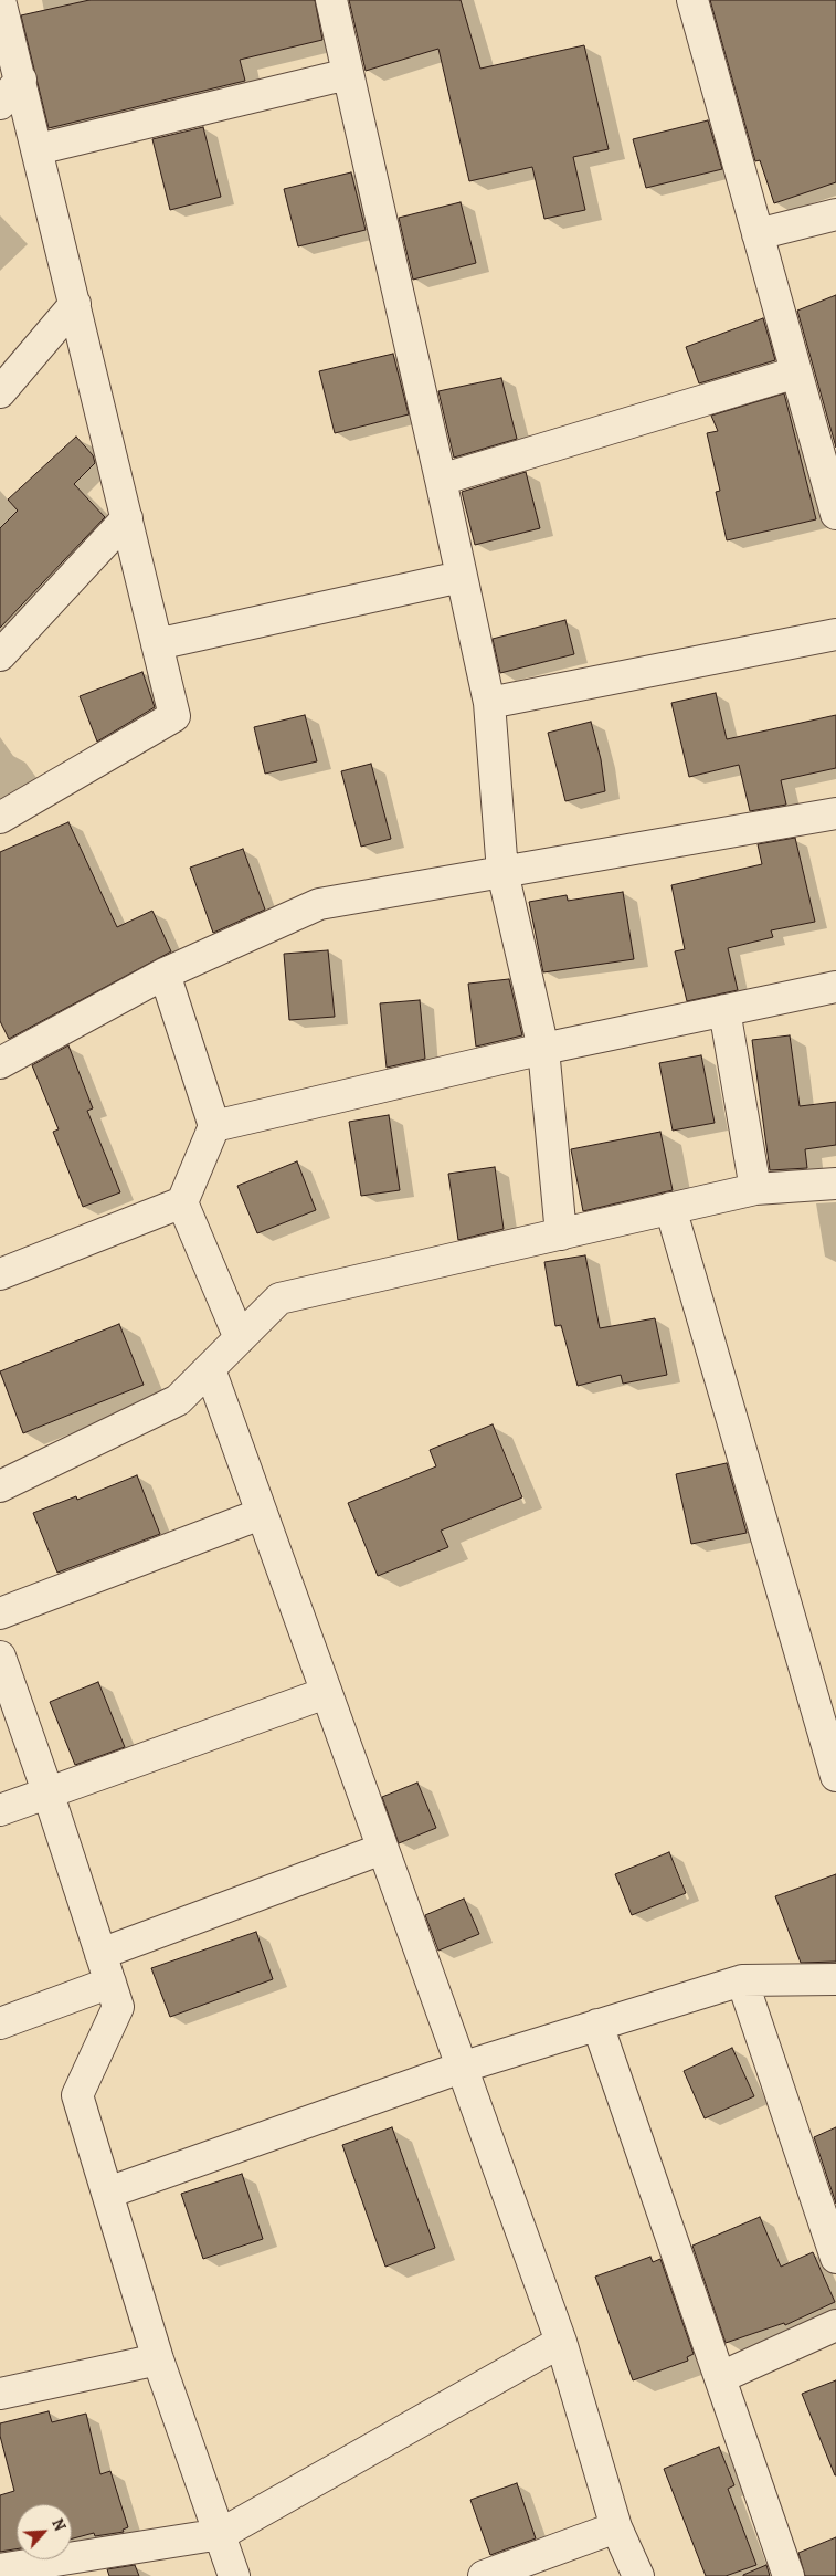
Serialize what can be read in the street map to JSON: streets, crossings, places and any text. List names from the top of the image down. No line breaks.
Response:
{"north":"top right"}
